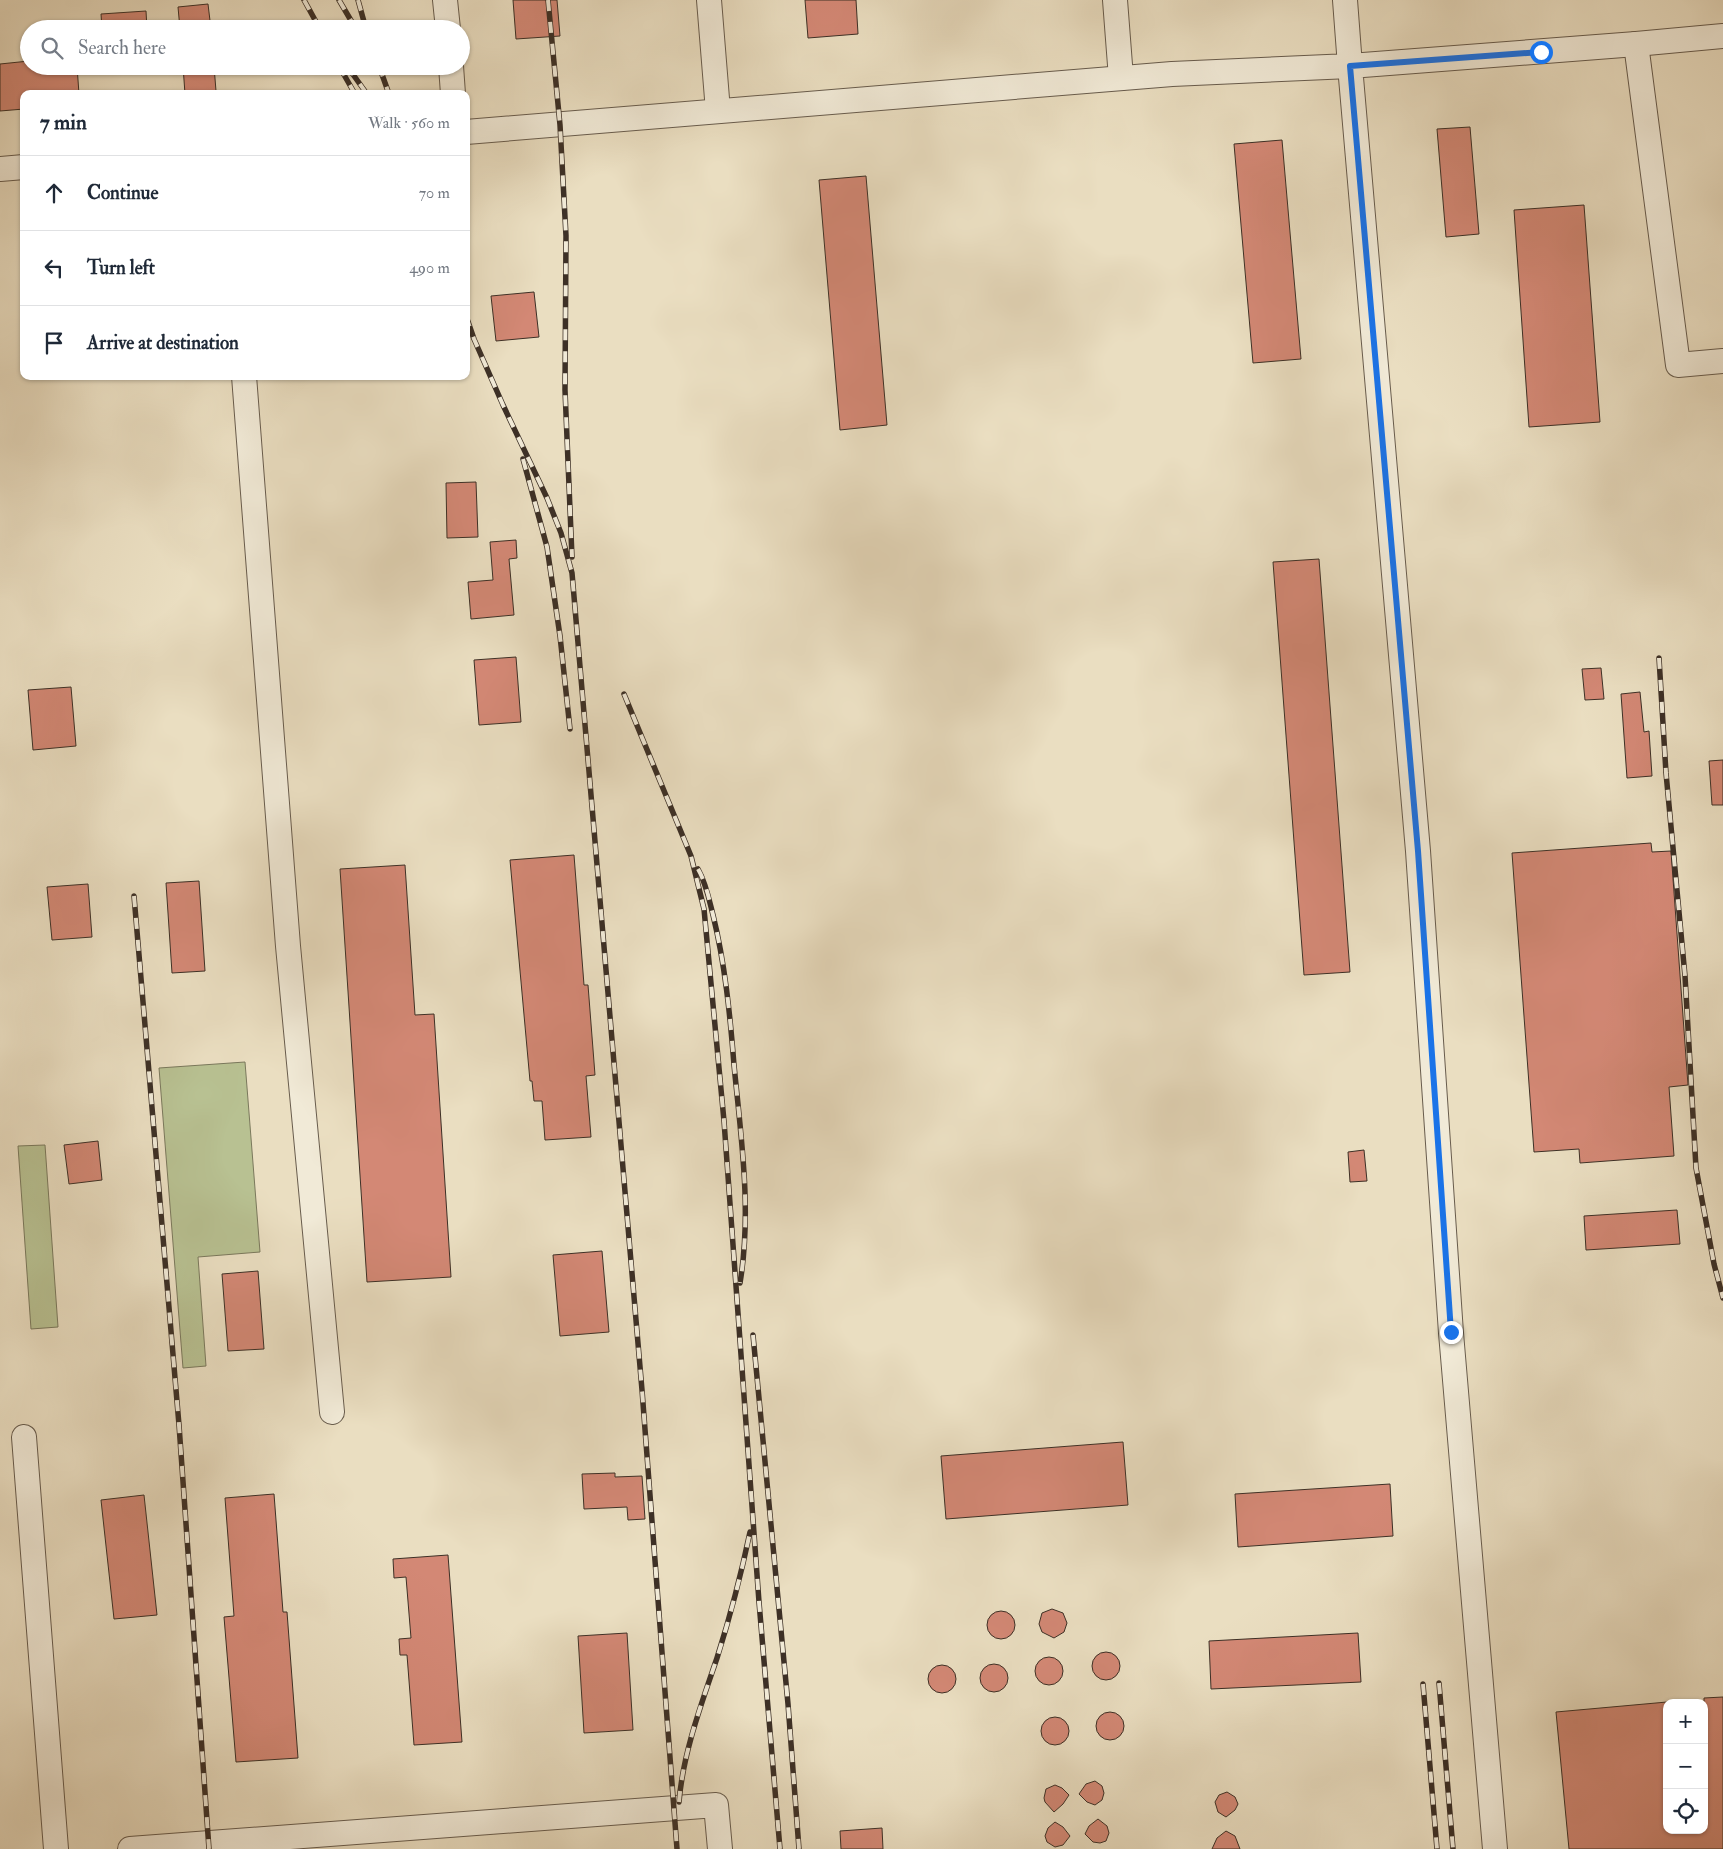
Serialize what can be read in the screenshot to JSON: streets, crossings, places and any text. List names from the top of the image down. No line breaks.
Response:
{"page":{"search":"Search here","heading":["7 min","Walk · 560 m"],"list":[["Continue","70 m"],["Turn left","490 m"],"Arrive at destination"],"map_buttons":["+","−"]}}
